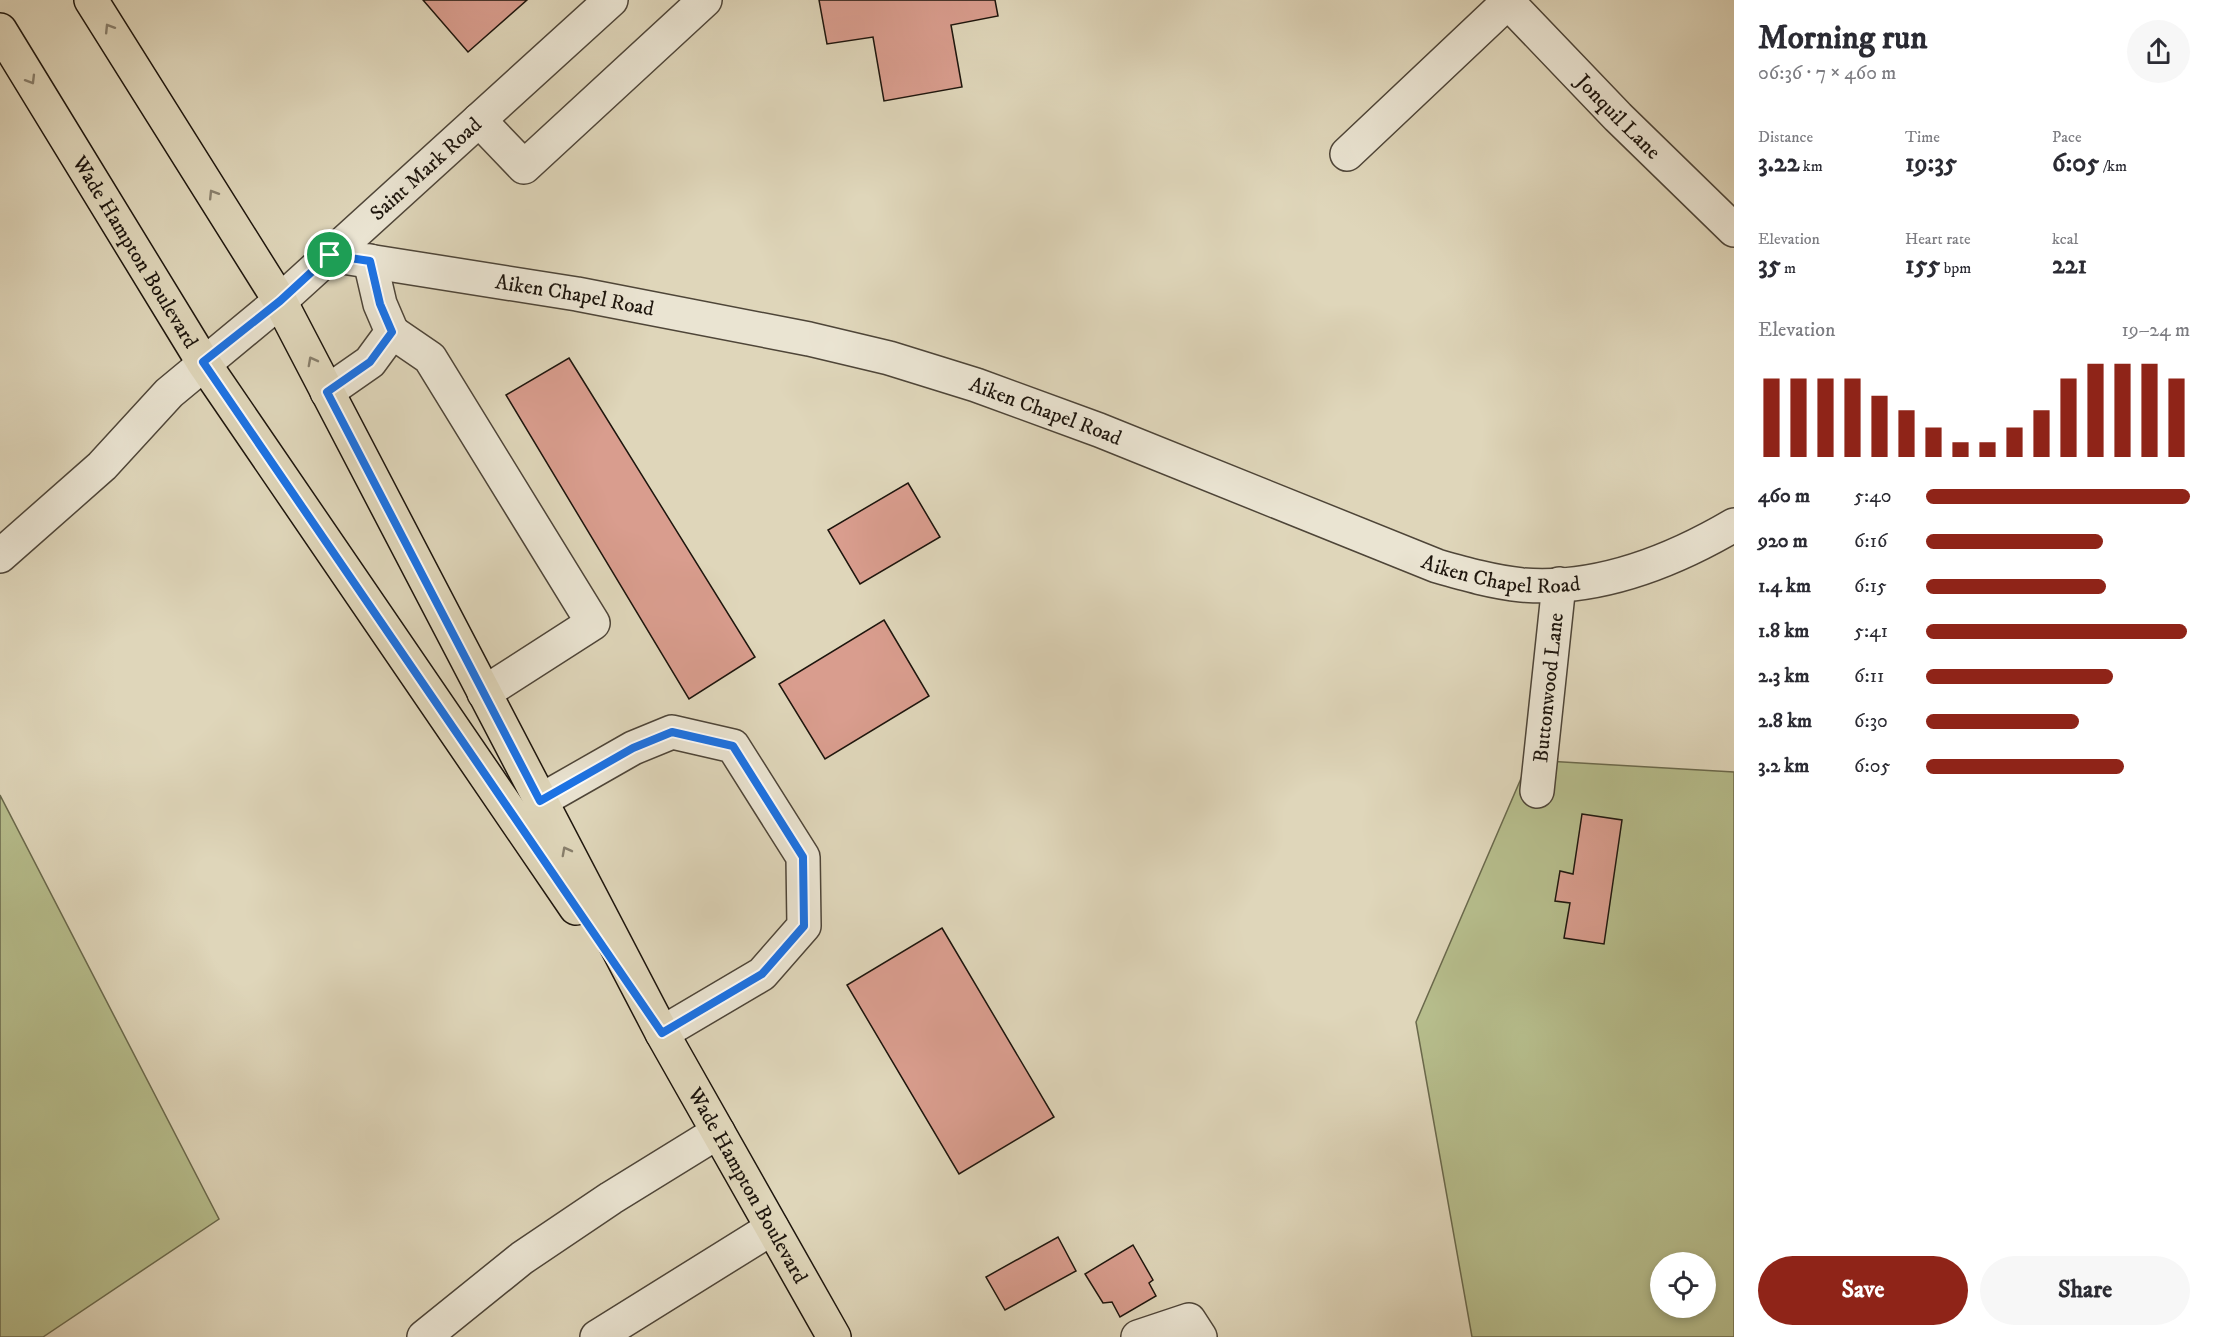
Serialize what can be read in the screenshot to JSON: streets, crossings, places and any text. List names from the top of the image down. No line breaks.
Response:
{"streets":{"main road":["Wade Hampton Boulevard"],"street":["Jonquil Lane","Saint Mark Road","Aiken Chapel Road","Buttonwood Lane"]},"crossings":[["Saint Mark Road","Wade Hampton Boulevard"],["Saint Mark Road","Aiken Chapel Road"],["Aiken Chapel Road","Buttonwood Lane"]],"page":{"heading":["Morning run","06:36 · 7 × 460 m"],"stats":[["Distance","3.22 km"],["Time","19:35"],["Pace","6:05 /km"],["Elevation","35 m"],["Heart rate","155 bpm"],["kcal","221"]],"chart":["Elevation","19–24 m"],"list":[{"name":"460 m","note":"5:40"},{"name":"920 m","note":"6:16"},{"name":"1.4 km","note":"6:15"},{"name":"1.8 km","note":"5:41"},{"name":"2.3 km","note":"6:11"},{"name":"2.8 km","note":"6:30"},{"name":"3.2 km","note":"6:05"}],"buttons":["Save","Share"]}}
